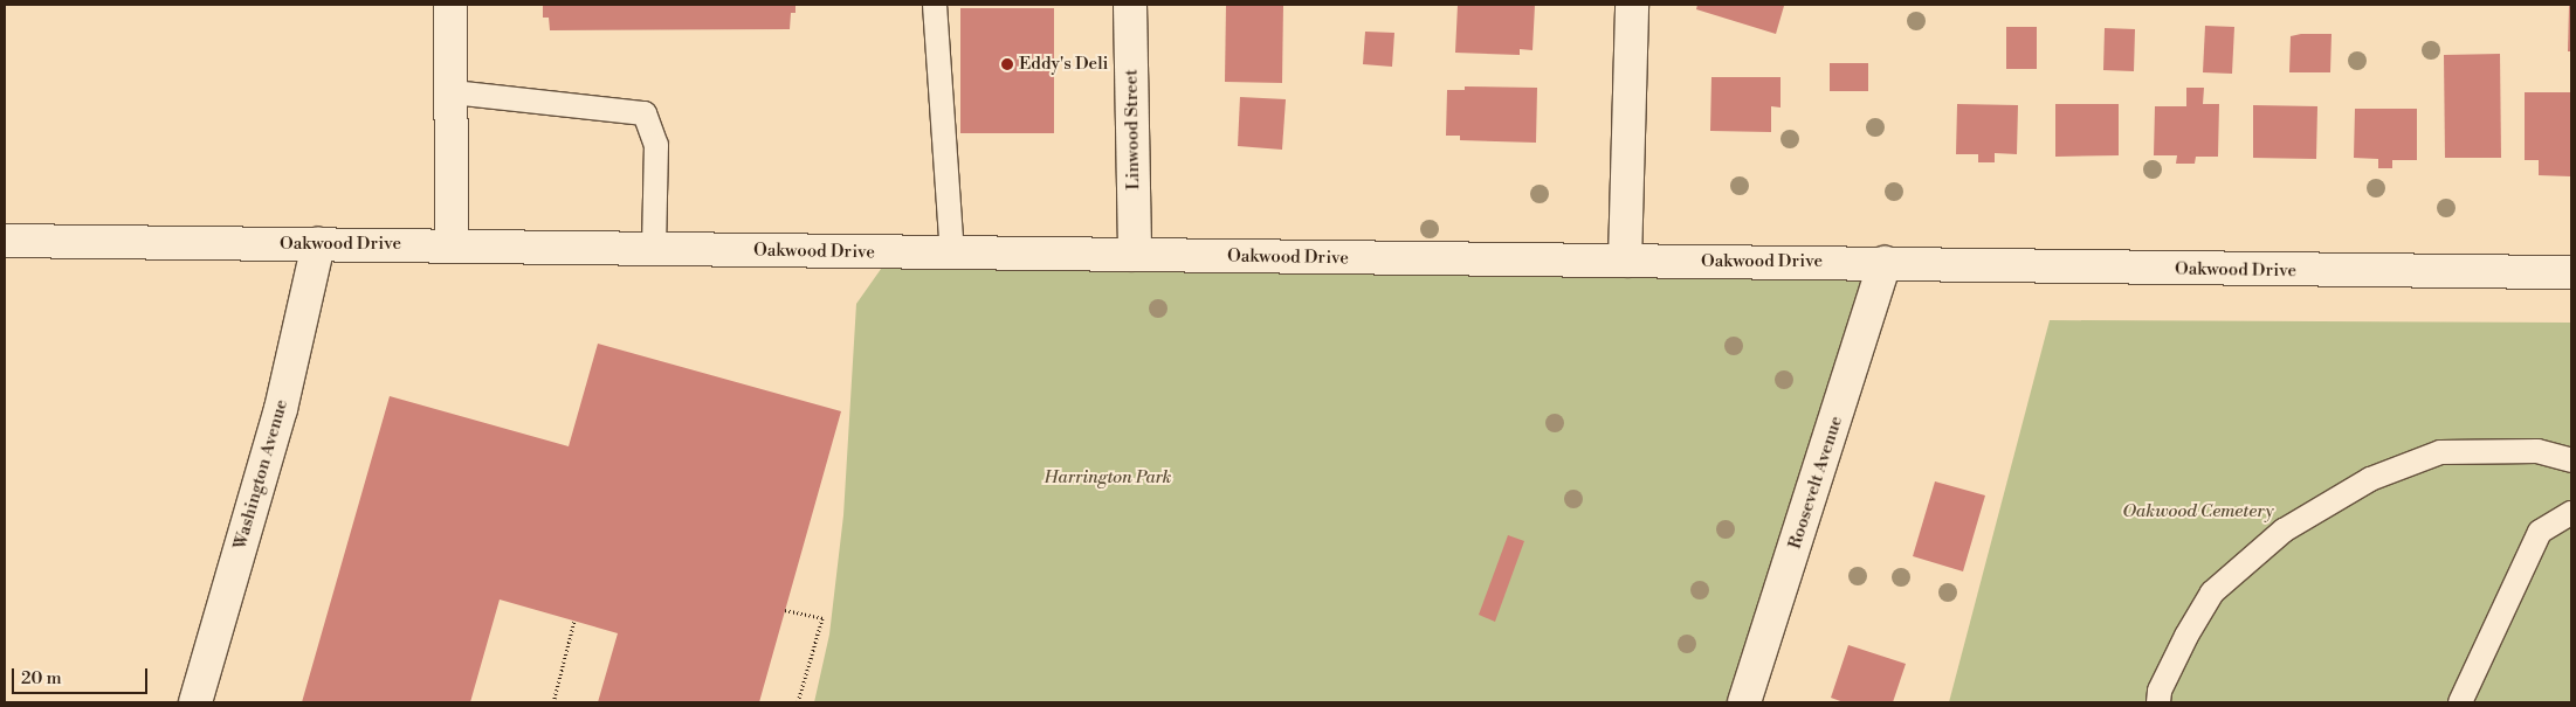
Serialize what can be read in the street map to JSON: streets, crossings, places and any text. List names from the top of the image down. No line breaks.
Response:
{"streets":{"street":["Linwood Street","Oakwood Drive","Washington Avenue","Roosevelt Avenue"]},"crossings":[["Linwood Street","Oakwood Drive"],["Oakwood Drive","Washington Avenue"],["Oakwood Drive","Roosevelt Avenue"]],"parks":["Harrington Park","Oakwood Cemetery"],"places":["Eddy's Deli"],"scale_bar":"20 m"}
